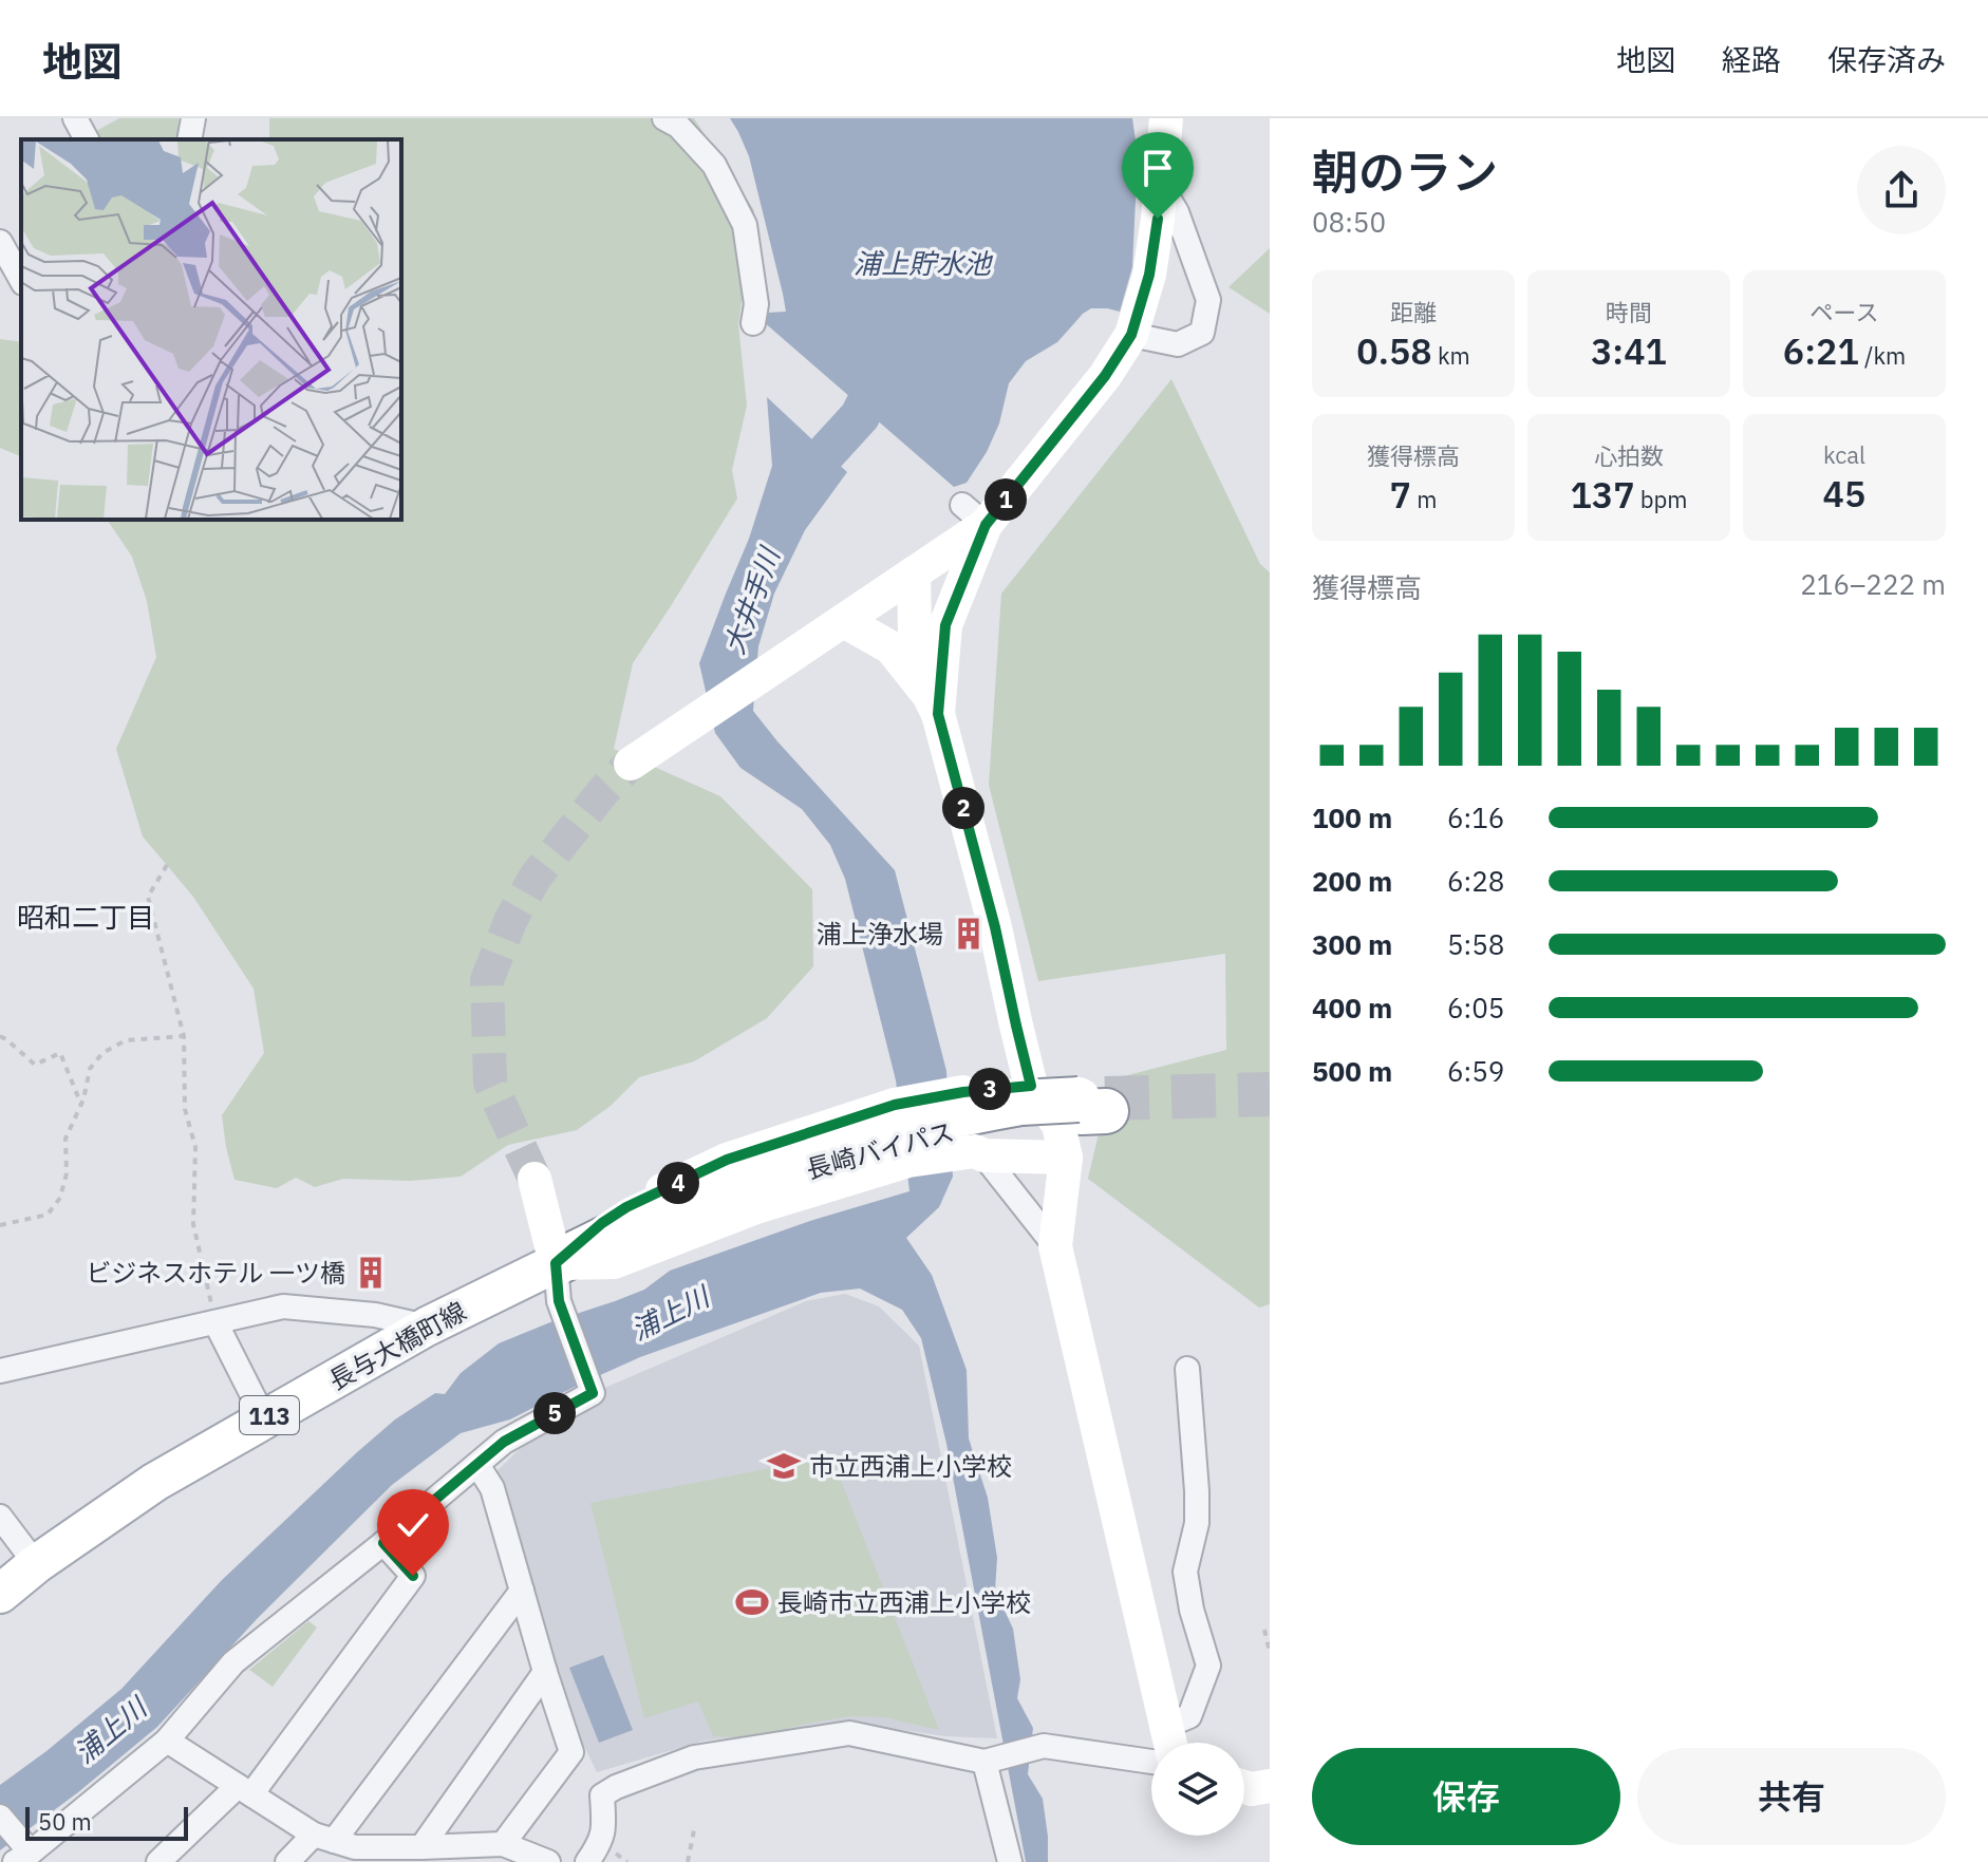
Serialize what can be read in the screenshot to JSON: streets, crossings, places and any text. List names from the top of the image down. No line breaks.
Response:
{"streets":{"highway":["長崎バイパス"],"main road":["長与大橋町線","113"]},"crossings":[["長崎バイパス","長与大橋町線"]],"districts":["昭和二丁目"],"water":["浦上貯水池","大井手川","浦上川"],"places":{"building":["浦上浄水場","ビジネスホテル 一ツ橋"],"school or university":["市立西浦上小学校"],"sports":["長崎市立西浦上小学校"]},"scale_bar":"50 m","page":{"header":"地図","nav":["地図","経路","保存済み"],"heading":["朝のラン","08:50"],"stats":[["距離","0.58 km"],["時間","3:41"],["ペース","6:21 /km"],["獲得標高","7 m"],["心拍数","137 bpm"],["kcal","45"]],"pins":["1","2","3","4","5"],"chart":["獲得標高","216–222 m"],"list":[{"name":"100 m","note":"6:16"},{"name":"200 m","note":"6:28"},{"name":"300 m","note":"5:58"},{"name":"400 m","note":"6:05"},{"name":"500 m","note":"6:59"}],"buttons":["保存","共有"],"scale":"50 m"}}
